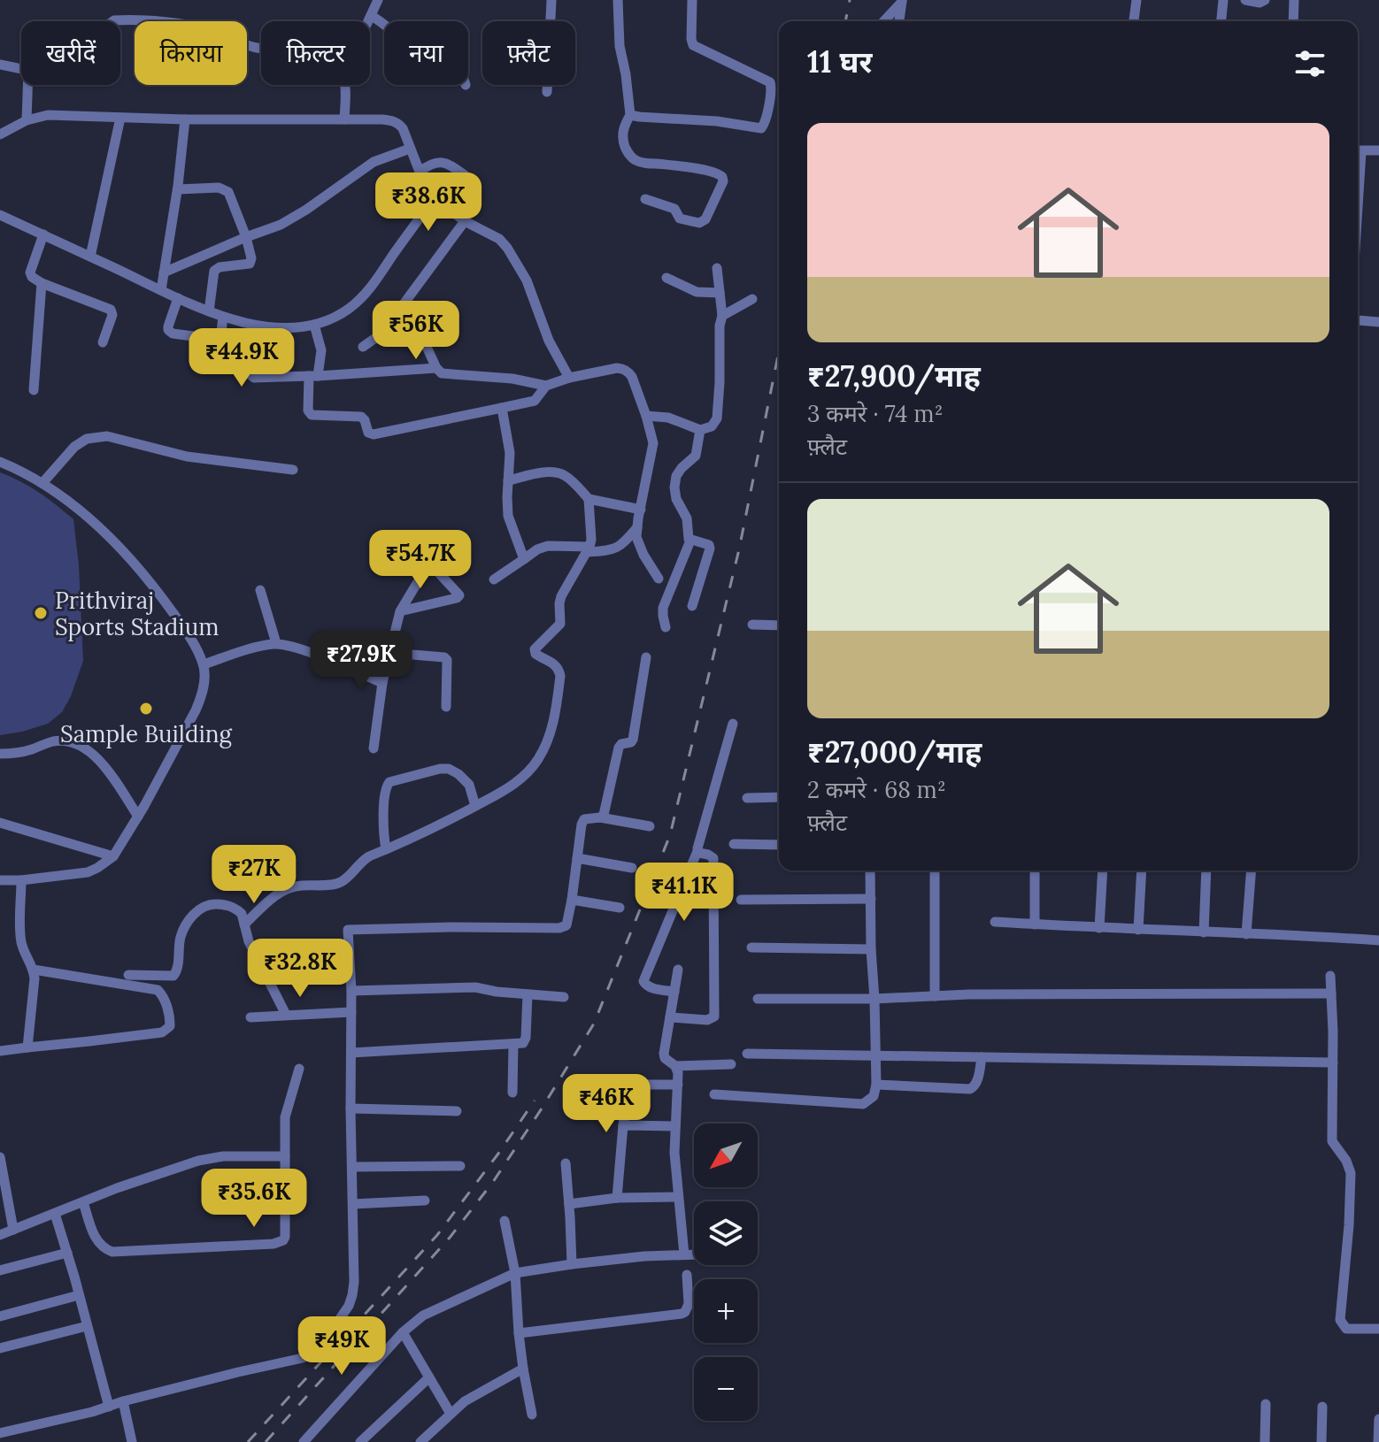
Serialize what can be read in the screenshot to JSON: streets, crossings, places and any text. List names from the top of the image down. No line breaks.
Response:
{"places":["Prithviraj Sports Stadium","Sample Building"],"north":"bottom left","page":{"chip":["खरीदें","किराया","फ़िल्टर","नया","फ़्लैट"],"heading":"11 घर","list":[{"name":"₹27,900/माह","note":"3 कमरे · 74 m² · फ़्लैट"},{"name":"₹27,000/माह","note":"2 कमरे · 68 m² · फ़्लैट"}],"price":["₹38.6K","₹56K","₹44.9K","₹54.7K","₹27.9K","₹27K","₹41.1K","₹32.8K","₹46K","₹35.6K","₹49K"],"map_buttons":["+","−"]}}
